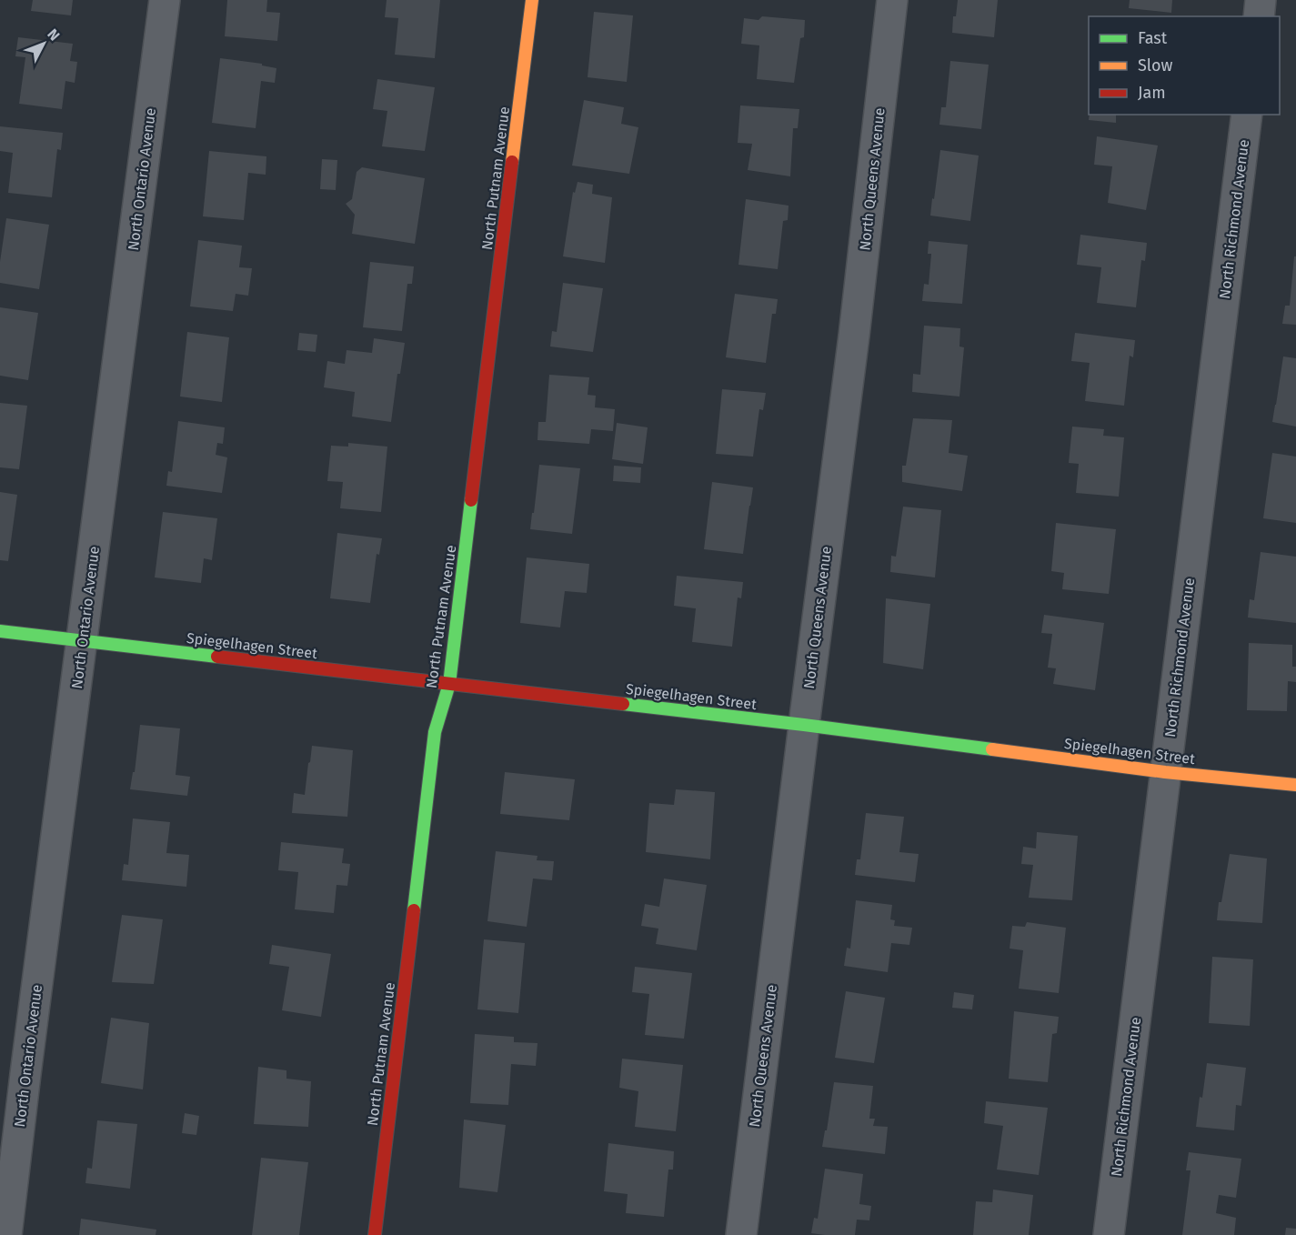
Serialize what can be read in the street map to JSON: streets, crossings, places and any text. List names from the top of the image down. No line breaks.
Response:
{"streets":{"street":["North Putnam Avenue","North Ontario Avenue","North Queens Avenue","North Richmond Avenue","Spiegelhagen Street"]},"crossings":[["North Putnam Avenue","Spiegelhagen Street"],["North Ontario Avenue","Spiegelhagen Street"],["North Queens Avenue","Spiegelhagen Street"],["North Richmond Avenue","Spiegelhagen Street"]],"legend":["Fast","Slow","Jam"],"north":"top right"}
